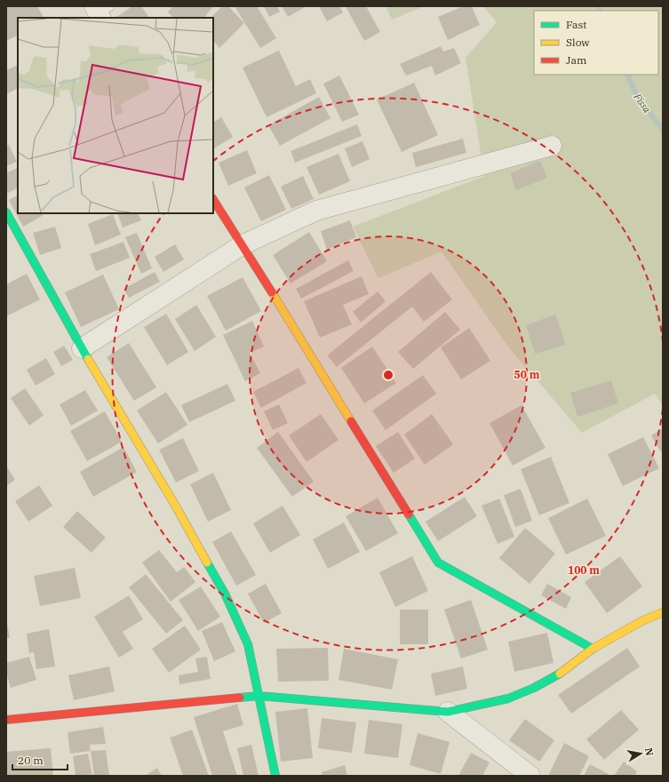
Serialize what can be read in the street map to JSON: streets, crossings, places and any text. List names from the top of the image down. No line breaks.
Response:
{"water":["Fissa"],"legend":["Fast","Slow","Jam"],"scale_bar":"20 m","north":"right","rings":["50 m","100 m"]}
